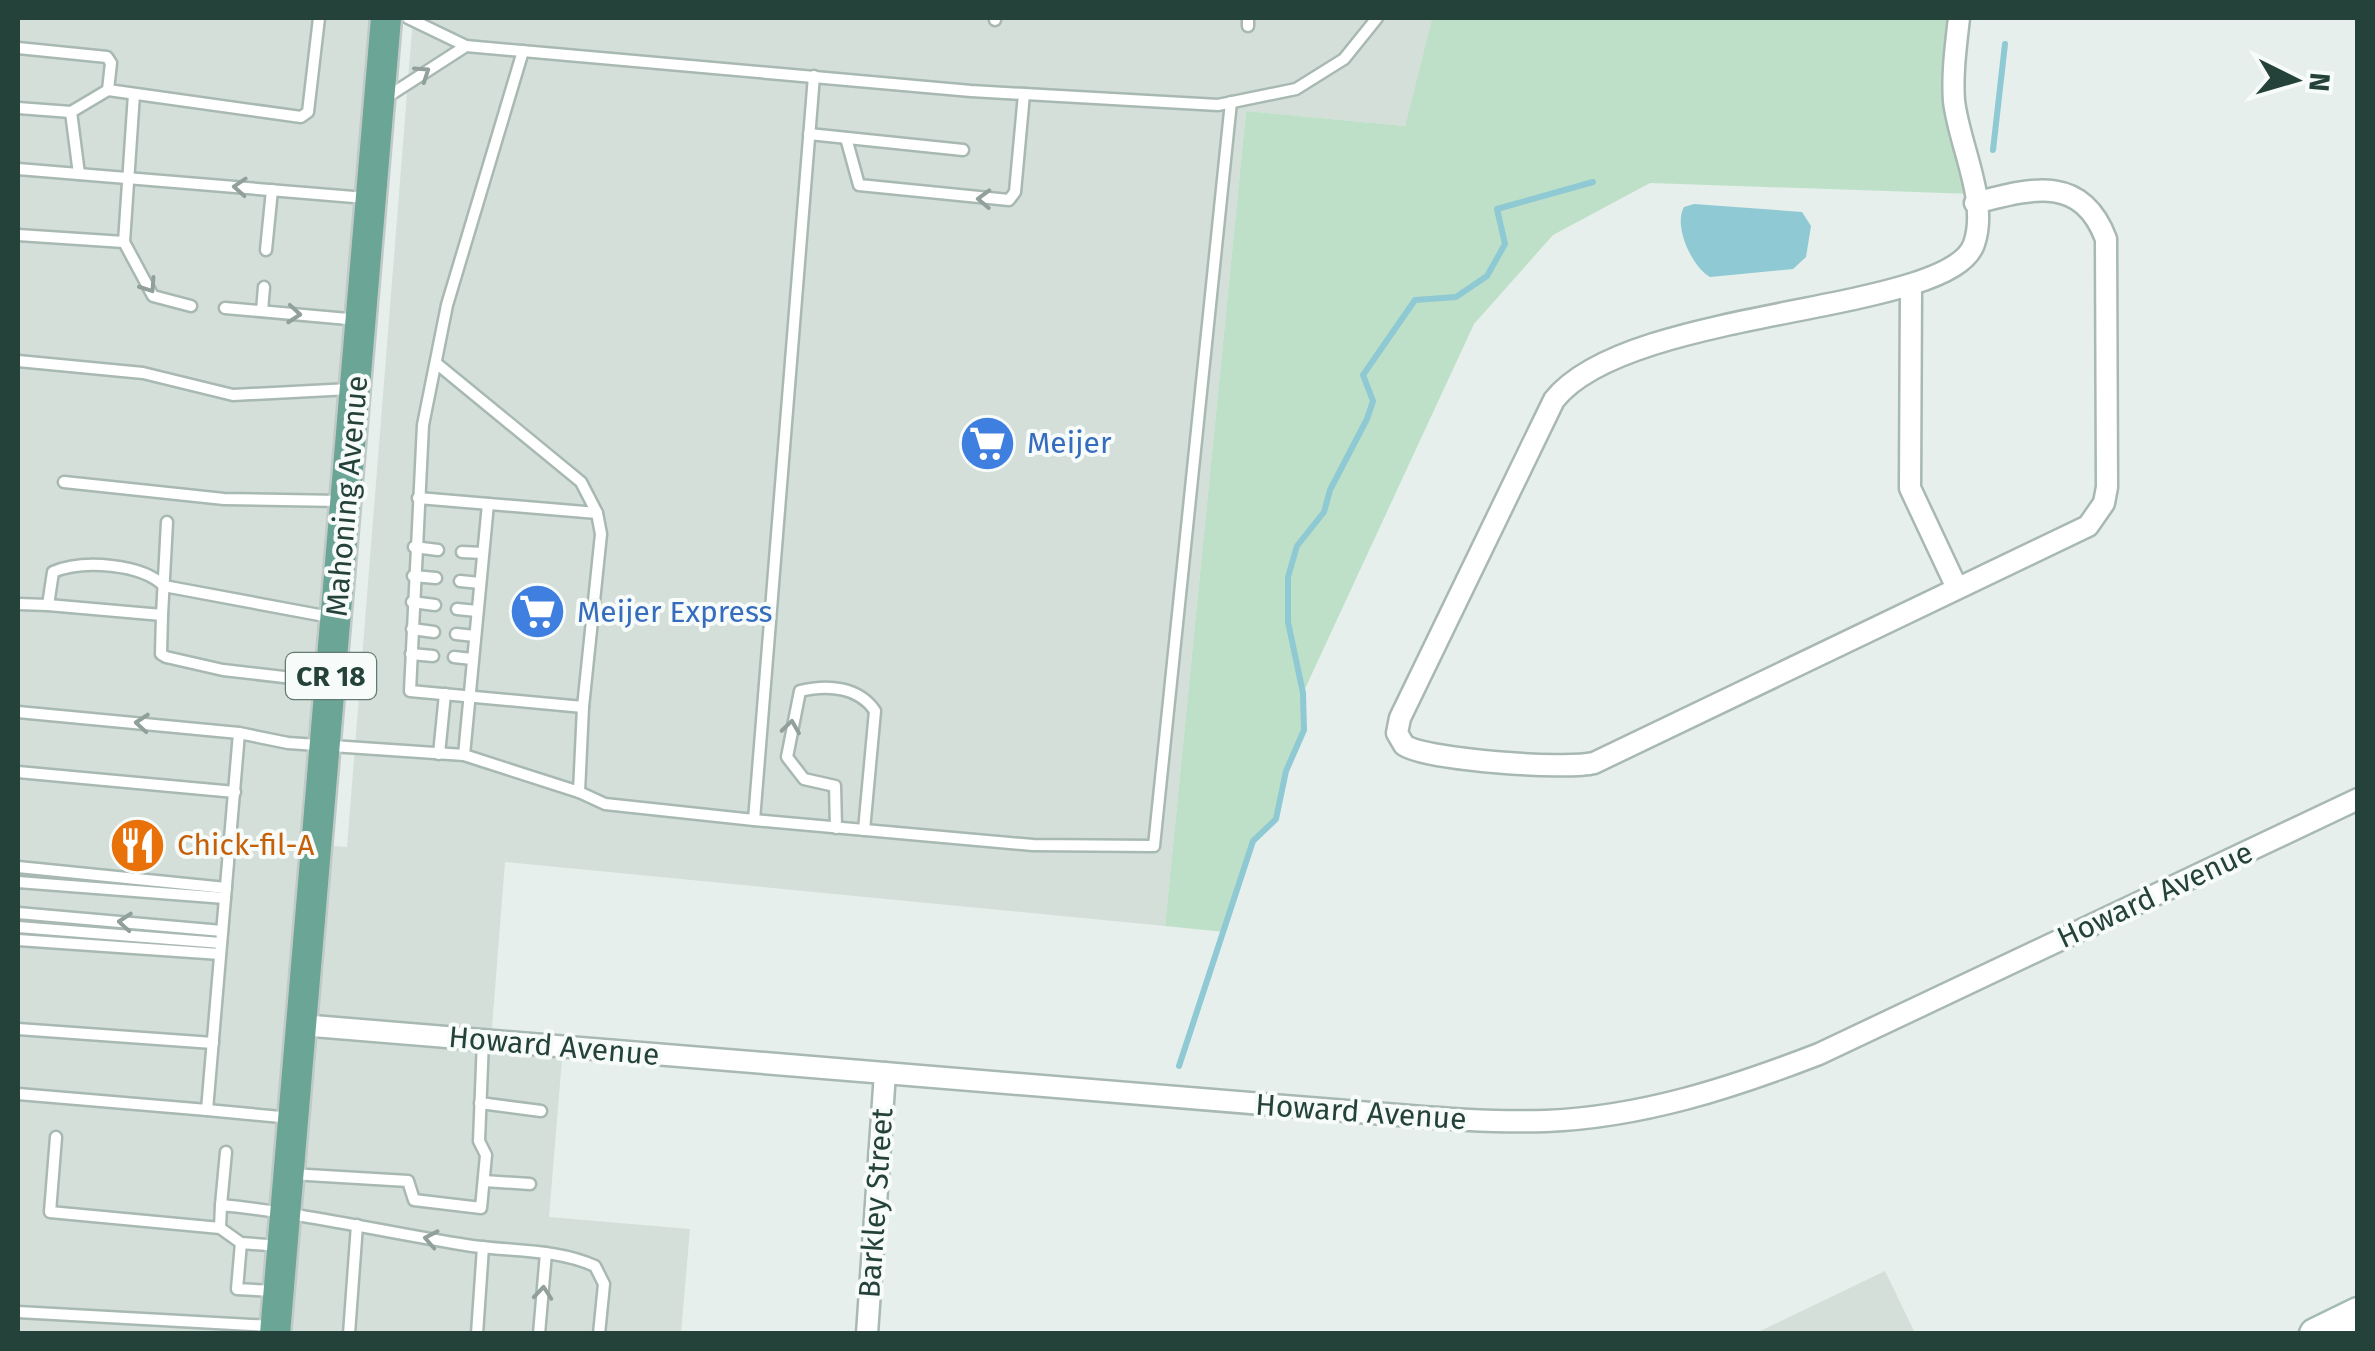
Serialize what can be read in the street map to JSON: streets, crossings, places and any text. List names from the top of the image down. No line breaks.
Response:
{"streets":{"main road":["Mahoning Avenue","CR 18"],"street":["Howard Avenue","Barkley Street"]},"crossings":[["Mahoning Avenue","Howard Avenue"],["Howard Avenue","Barkley Street"]],"places":{"supermarket":["Meijer","Meijer Express"],"restaurant":["Chick-fil-A"]},"north":"right"}
